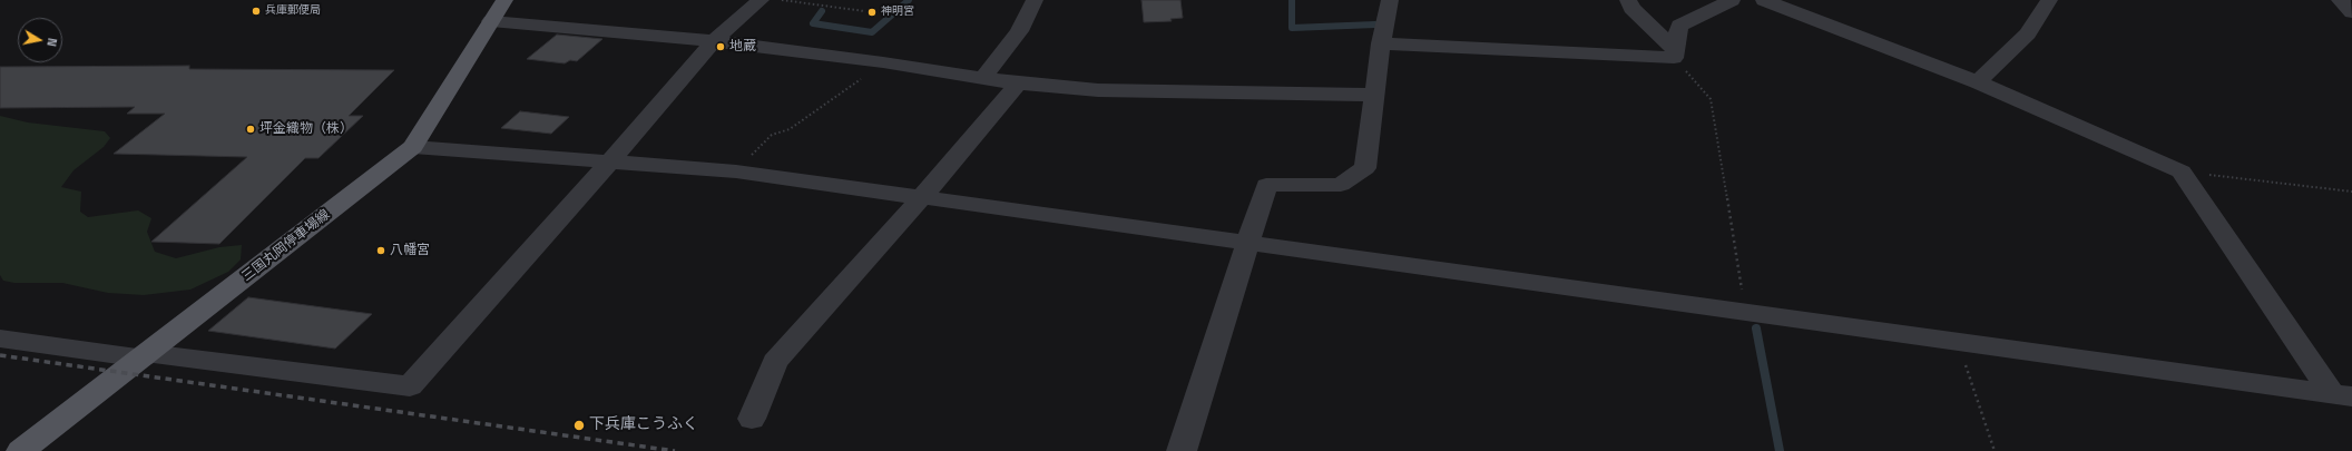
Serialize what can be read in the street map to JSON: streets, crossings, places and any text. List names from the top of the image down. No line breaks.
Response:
{"streets":{"main road":["三国丸岡停車場線"]},"places":["兵庫郵便局","神明宮","地蔵","坪金織物（株）","八幡宮","下兵庫こうふく"],"north":"right"}
